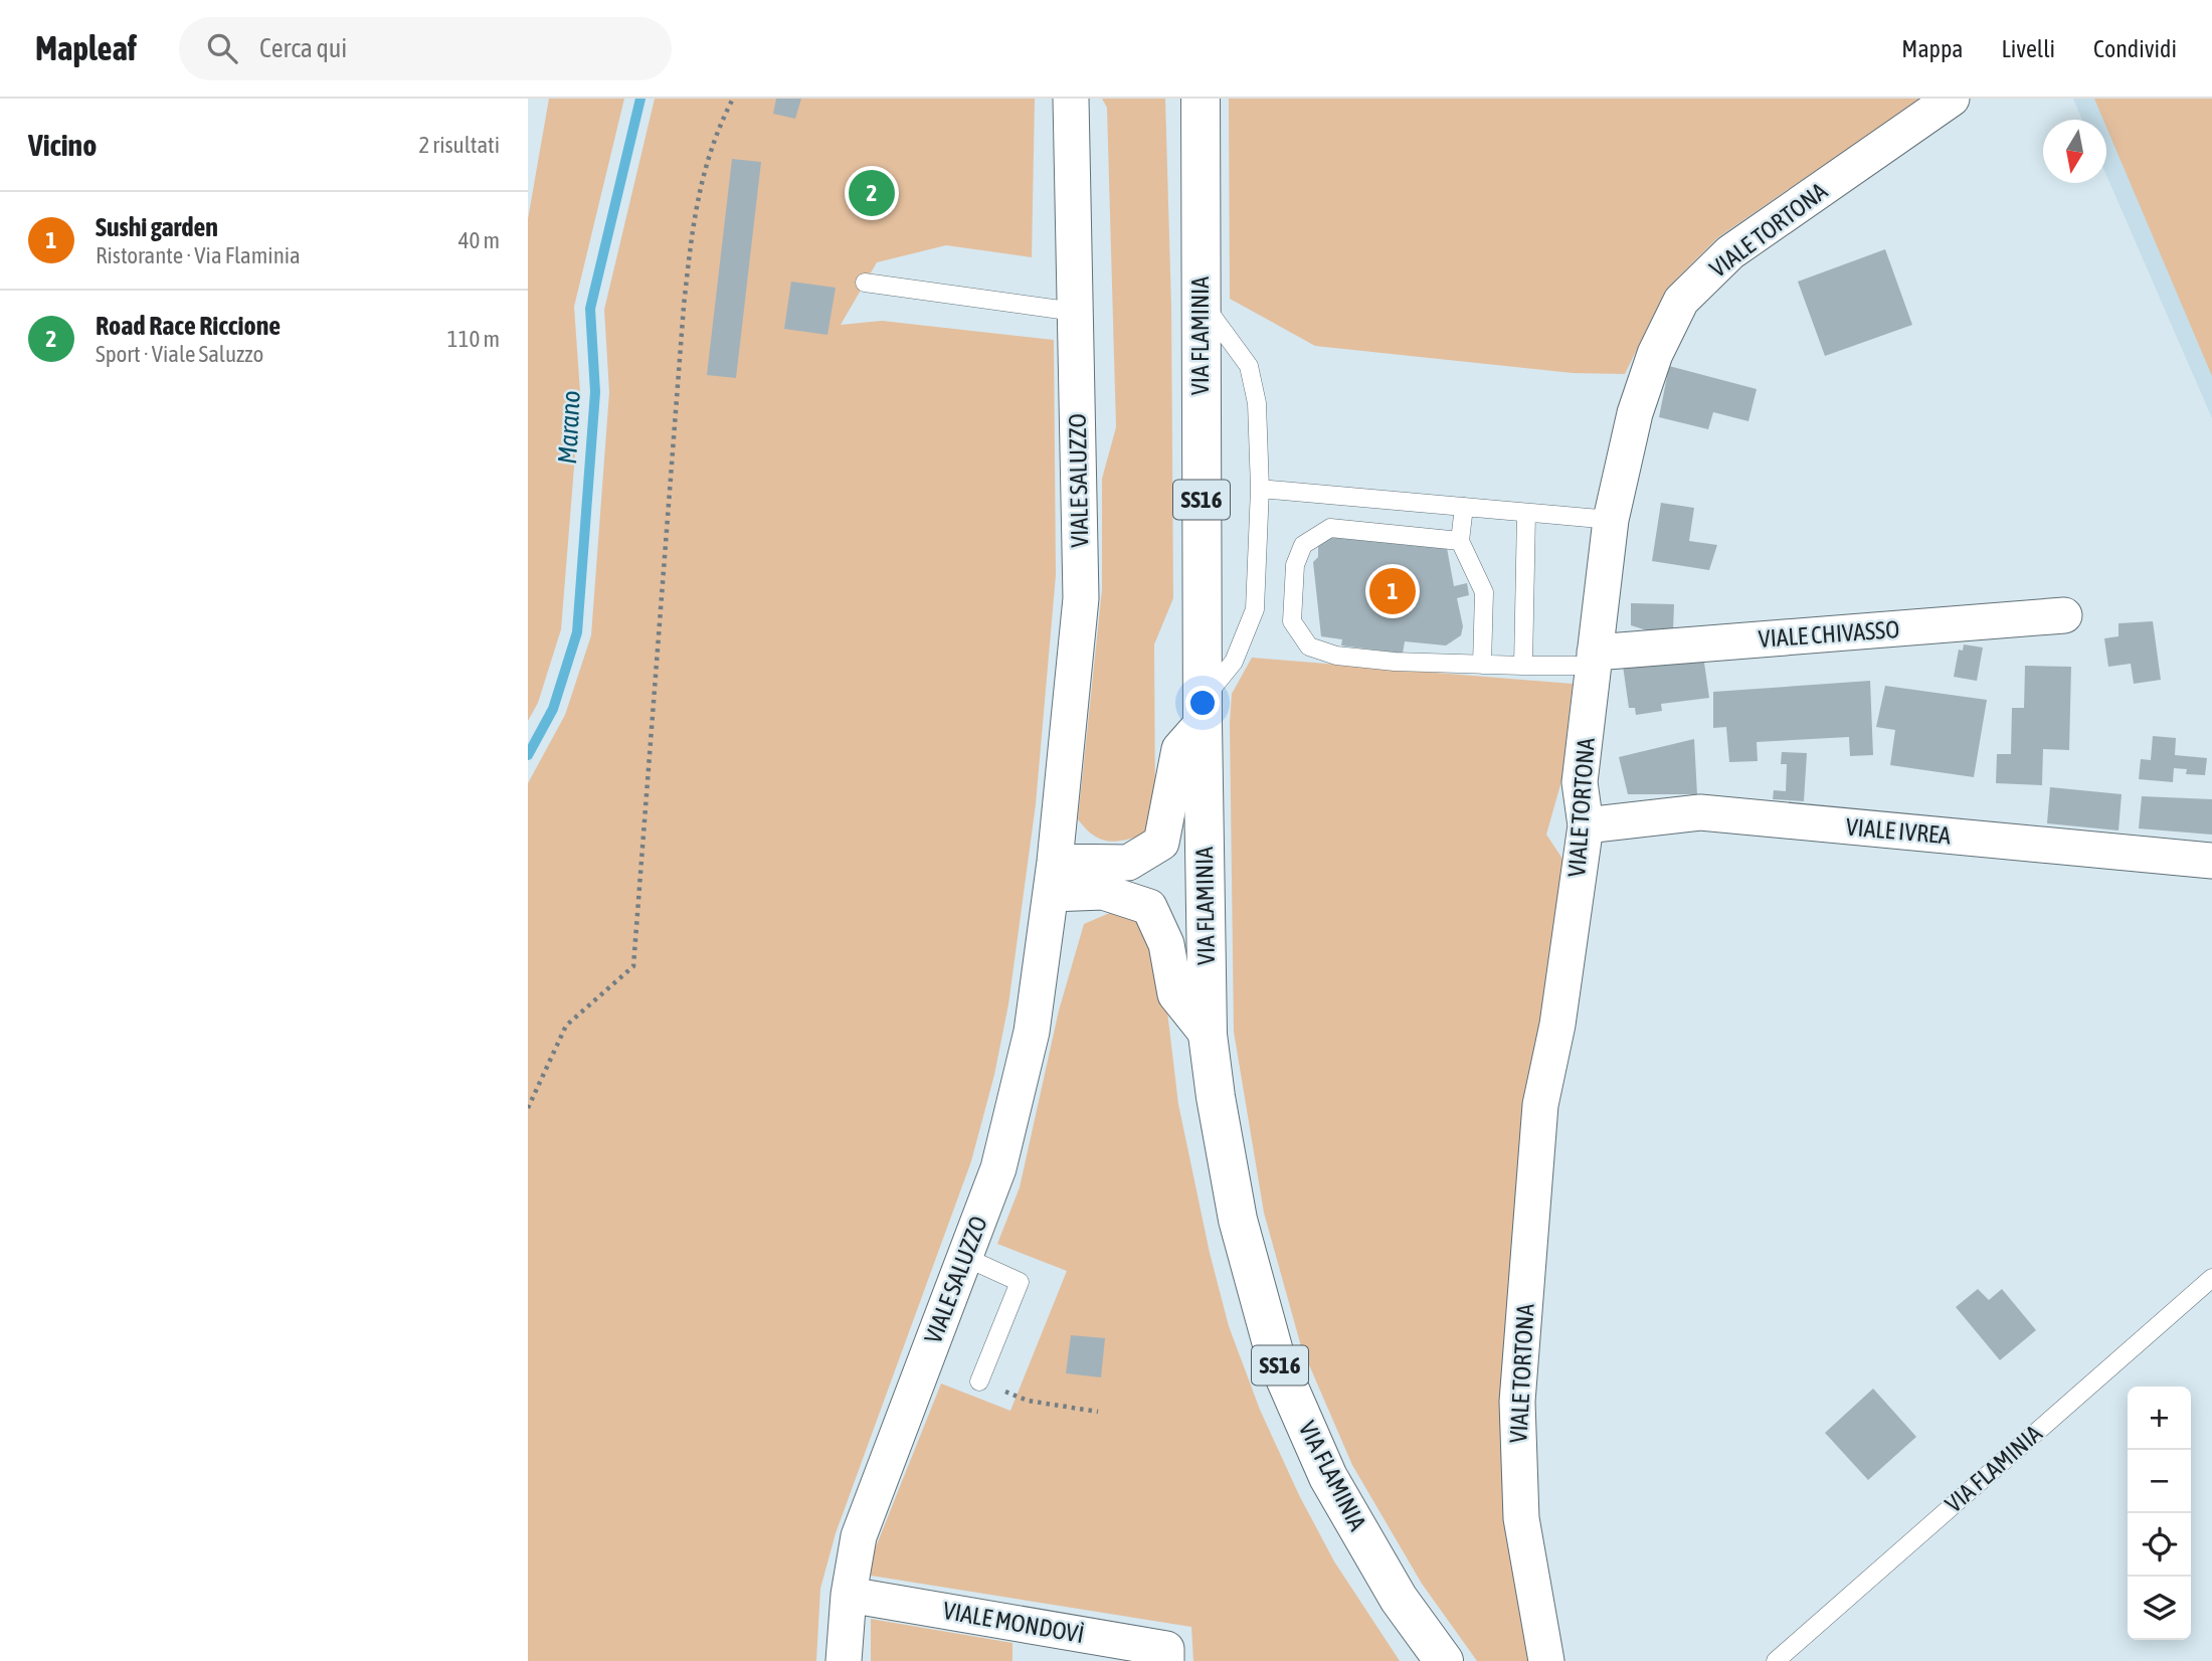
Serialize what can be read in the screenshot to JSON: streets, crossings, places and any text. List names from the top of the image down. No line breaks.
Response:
{"streets":{"main road":["VIA FLAMINIA","SS16"],"street":["VIALE TORTONA","VIALE SALUZZO","VIALE CHIVASSO","VIALE IVREA","VIALE MONDOVÌ"]},"crossings":[["VIALE TORTONA","VIALE CHIVASSO"],["VIALE TORTONA","VIALE IVREA"],["VIALE SALUZZO","VIALE MONDOVÌ"]],"water":["Marano"],"north":"bottom","page":{"header":"Mapleaf","search":"Cerca qui","nav":["Mappa","Livelli","Condividi"],"heading":["Vicino","2 risultati"],"pins":["2","1"],"list":[{"mark":"1","name":"Sushi garden","note":"Ristorante · Via Flaminia","value":"40 m"},{"mark":"2","name":"Road Race Riccione","note":"Sport · Viale Saluzzo","value":"110 m"}],"map_buttons":["+","−"]}}
